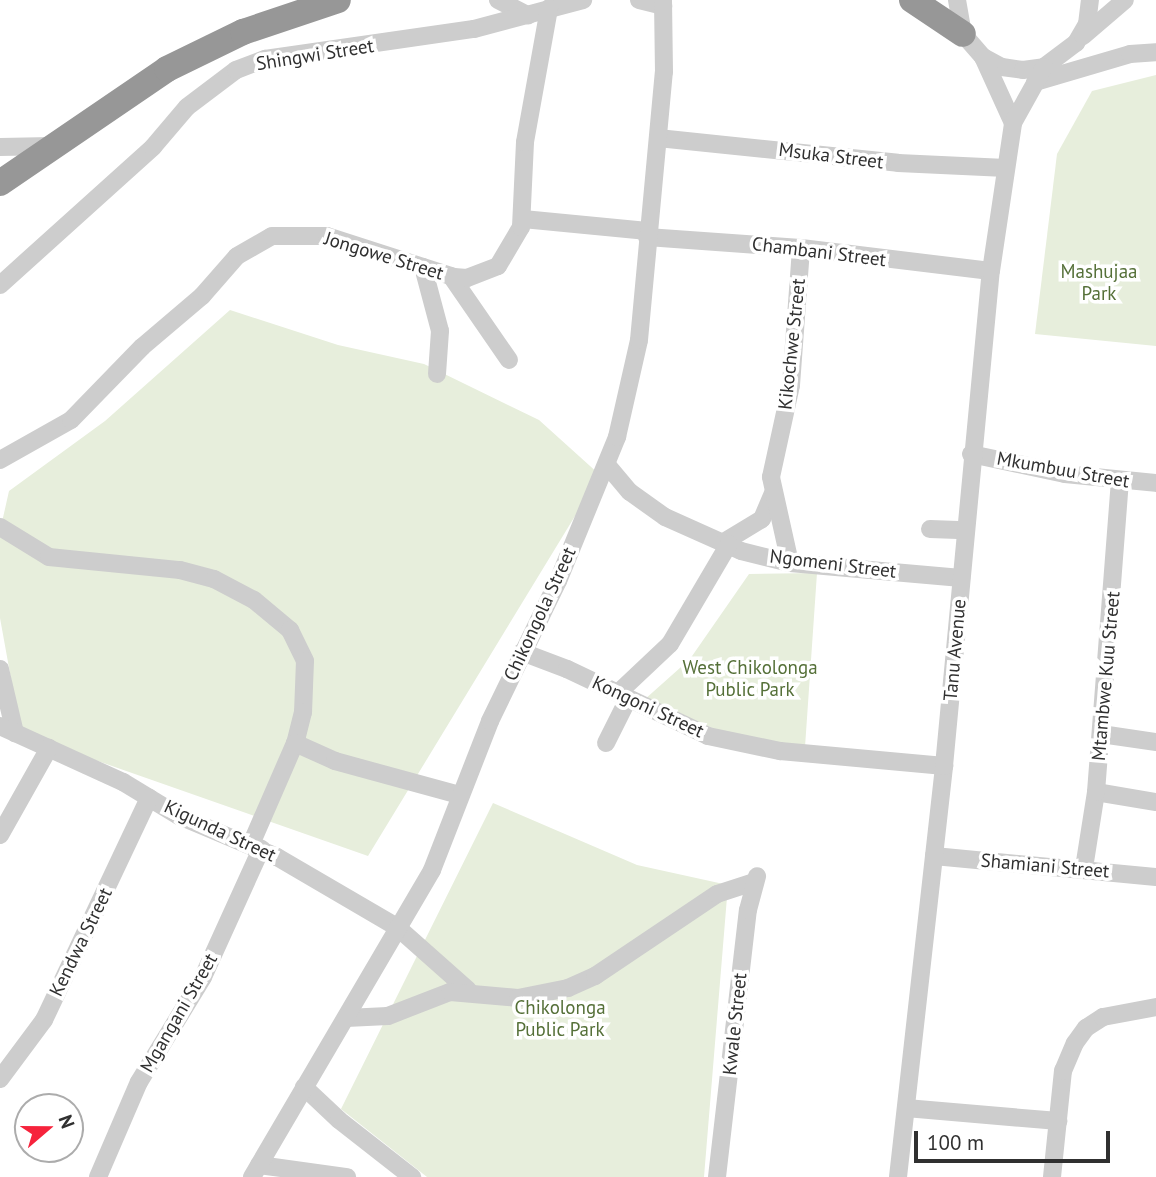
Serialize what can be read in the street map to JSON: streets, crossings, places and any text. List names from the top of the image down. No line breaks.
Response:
{"streets":{"street":["Shingwi Street","Msuka Street","Chambani Street","Jongowe Street","Kikochwe Street","Mkumbuu Street","Ngomeni Street","Chikongola Street","Tanu Avenue","Mtambwe Kuu Street","Kongoni Street","Kigunda Street","Shamiani Street","Kendwa Street","Mgangani Street","Kwale Street"]},"crossings":[["Shingwi Street","Jongowe Street"],["Msuka Street","Chikongola Street"],["Msuka Street","Tanu Avenue"],["Chambani Street","Jongowe Street"],["Chambani Street","Kikochwe Street"],["Chambani Street","Chikongola Street"],["Chambani Street","Tanu Avenue"],["Kikochwe Street","Ngomeni Street"],["Mkumbuu Street","Tanu Avenue"],["Mkumbuu Street","Mtambwe Kuu Street"],["Ngomeni Street","Chikongola Street"],["Ngomeni Street","Tanu Avenue"],["Chikongola Street","Kongoni Street"],["Chikongola Street","Kigunda Street"],["Tanu Avenue","Kongoni Street"],["Tanu Avenue","Shamiani Street"],["Mtambwe Kuu Street","Shamiani Street"],["Kigunda Street","Kendwa Street"],["Kigunda Street","Mgangani Street"],["Kigunda Street","Kwale Street"]],"parks":["Mashujaa Park","West Chikolonga Public Park","Chikolonga Public Park"],"scale_bar":"100 m","north":"right"}
